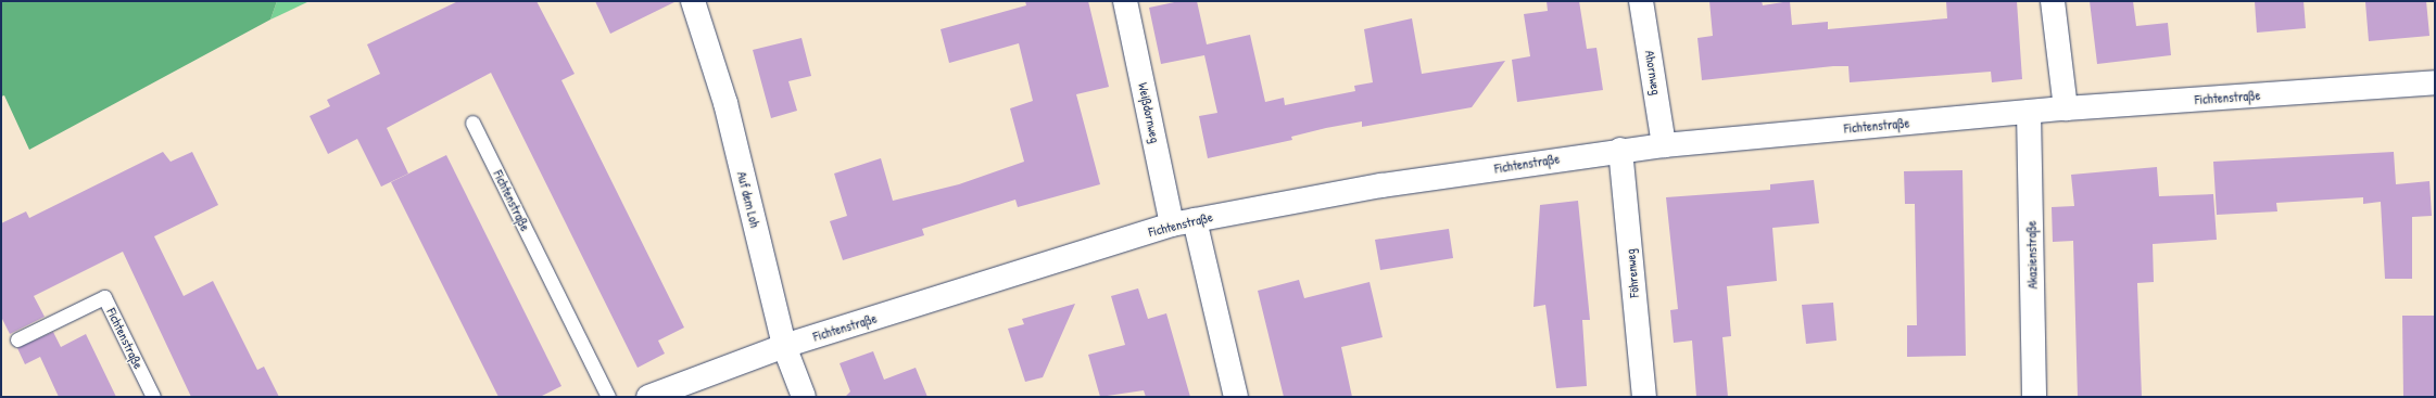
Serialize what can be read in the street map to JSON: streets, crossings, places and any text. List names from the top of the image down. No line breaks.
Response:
{"streets":{"street":["Ahornweg","Fichtenstraße","Weißdornweg","Auf dem Loh","Akazienstraße","Föhrenweg"]},"crossings":[["Ahornweg","Fichtenstraße"],["Fichtenstraße","Weißdornweg"],["Fichtenstraße","Auf dem Loh"],["Fichtenstraße","Akazienstraße"],["Fichtenstraße","Föhrenweg"]]}
